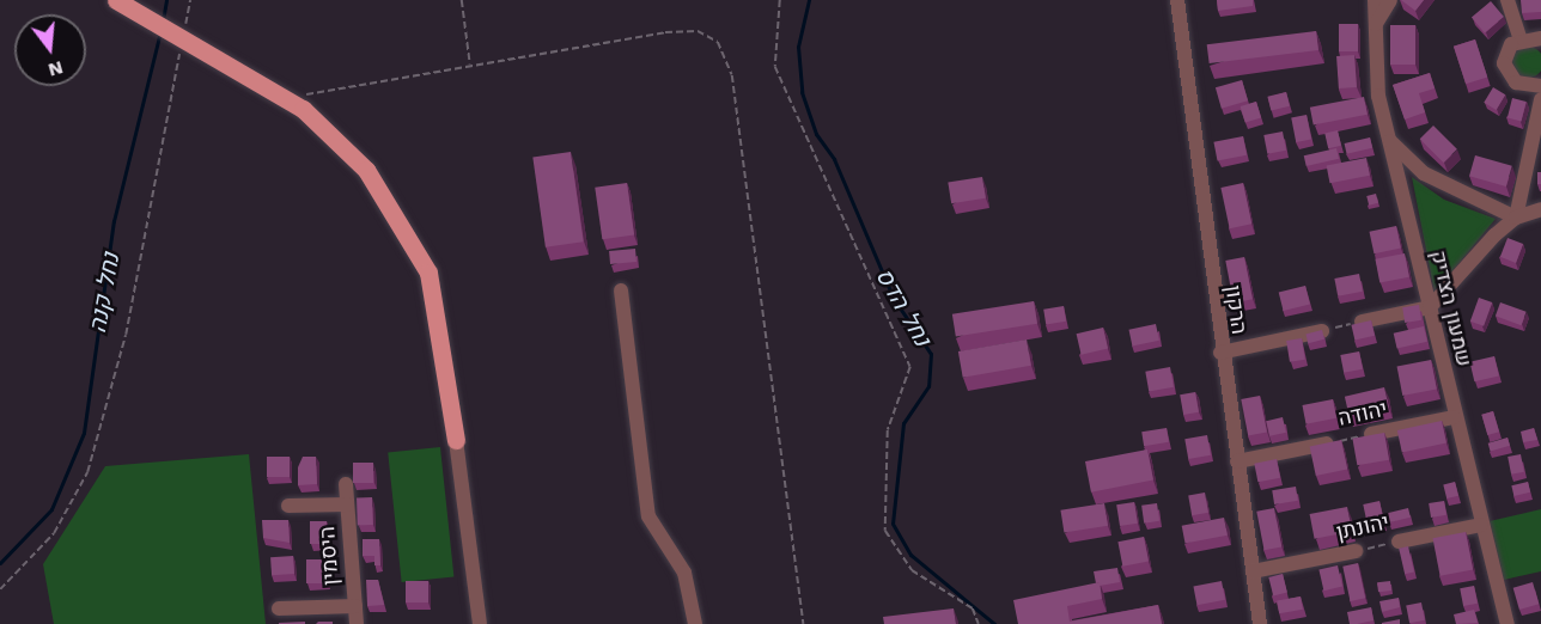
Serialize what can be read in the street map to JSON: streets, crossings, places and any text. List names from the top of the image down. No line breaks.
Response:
{"streets":{"street":["שמעון הצדיק","הרקון","יהודה","יהונתן","היסמין"]},"crossings":[["שמעון הצדיק","יהודה"],["שמעון הצדיק","יהונתן"],["הרקון","יהודה"],["הרקון","יהונתן"]],"water":["נחל קנה","נחל הדס"],"north":"bottom"}
